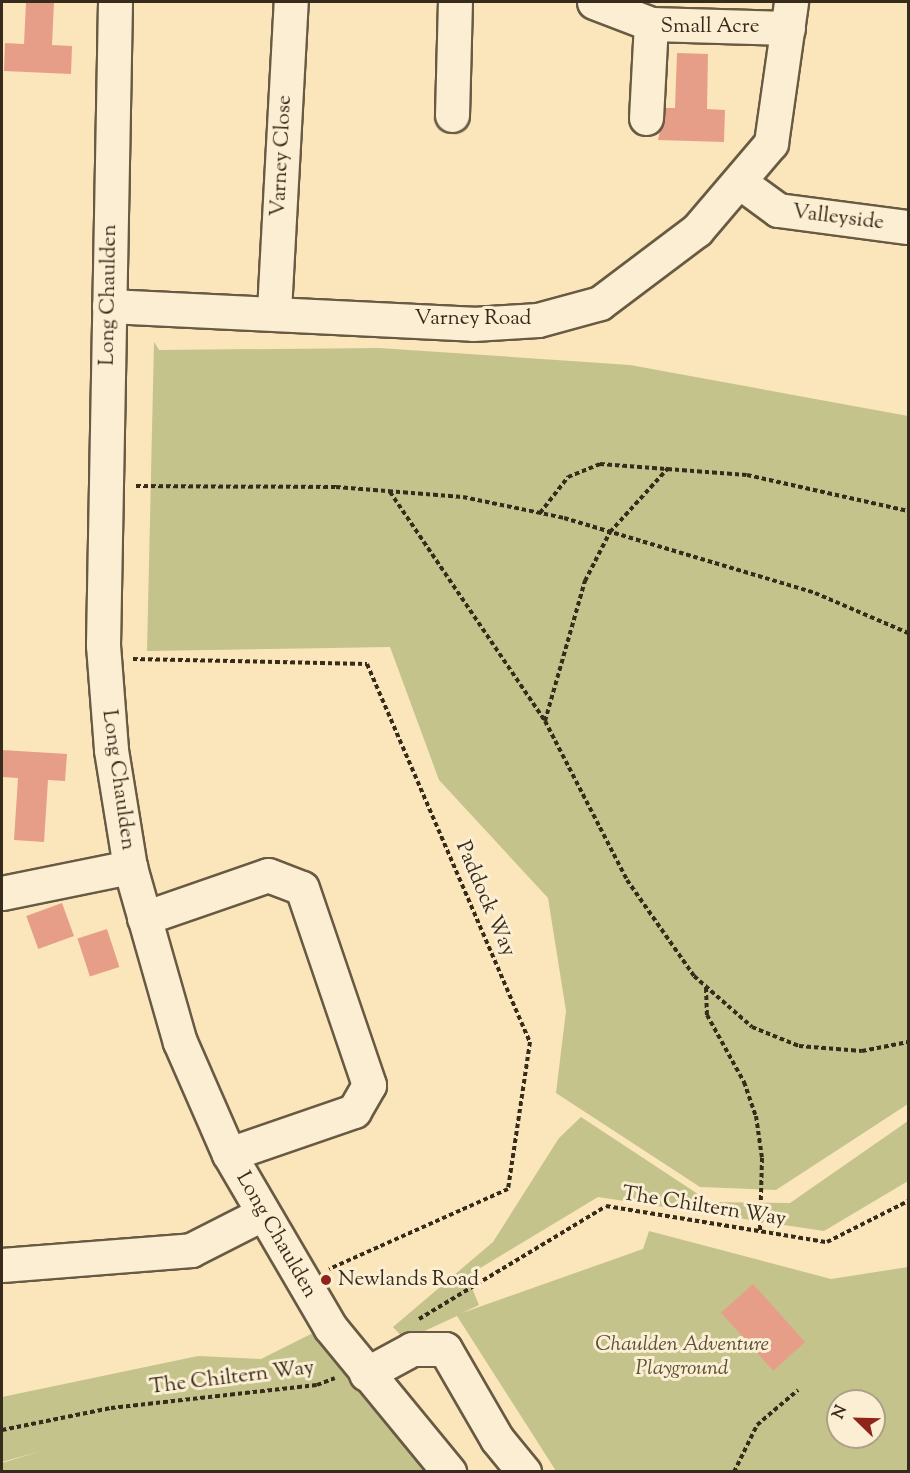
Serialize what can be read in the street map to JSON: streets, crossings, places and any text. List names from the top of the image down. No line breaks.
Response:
{"streets":{"street":["Small Acre","Varney Close","Valleyside","Long Chaulden","Varney Road"],"path":["Paddock Way","The Chiltern Way"]},"crossings":[["Small Acre","Varney Road"],["Varney Close","Varney Road"],["Valleyside","Varney Road"],["Long Chaulden","Varney Road"],["Long Chaulden","Paddock Way"],["Long Chaulden","The Chiltern Way"]],"parks":["Chaulden Adventure Playground"],"places":["Newlands Road"],"north":"top left"}
